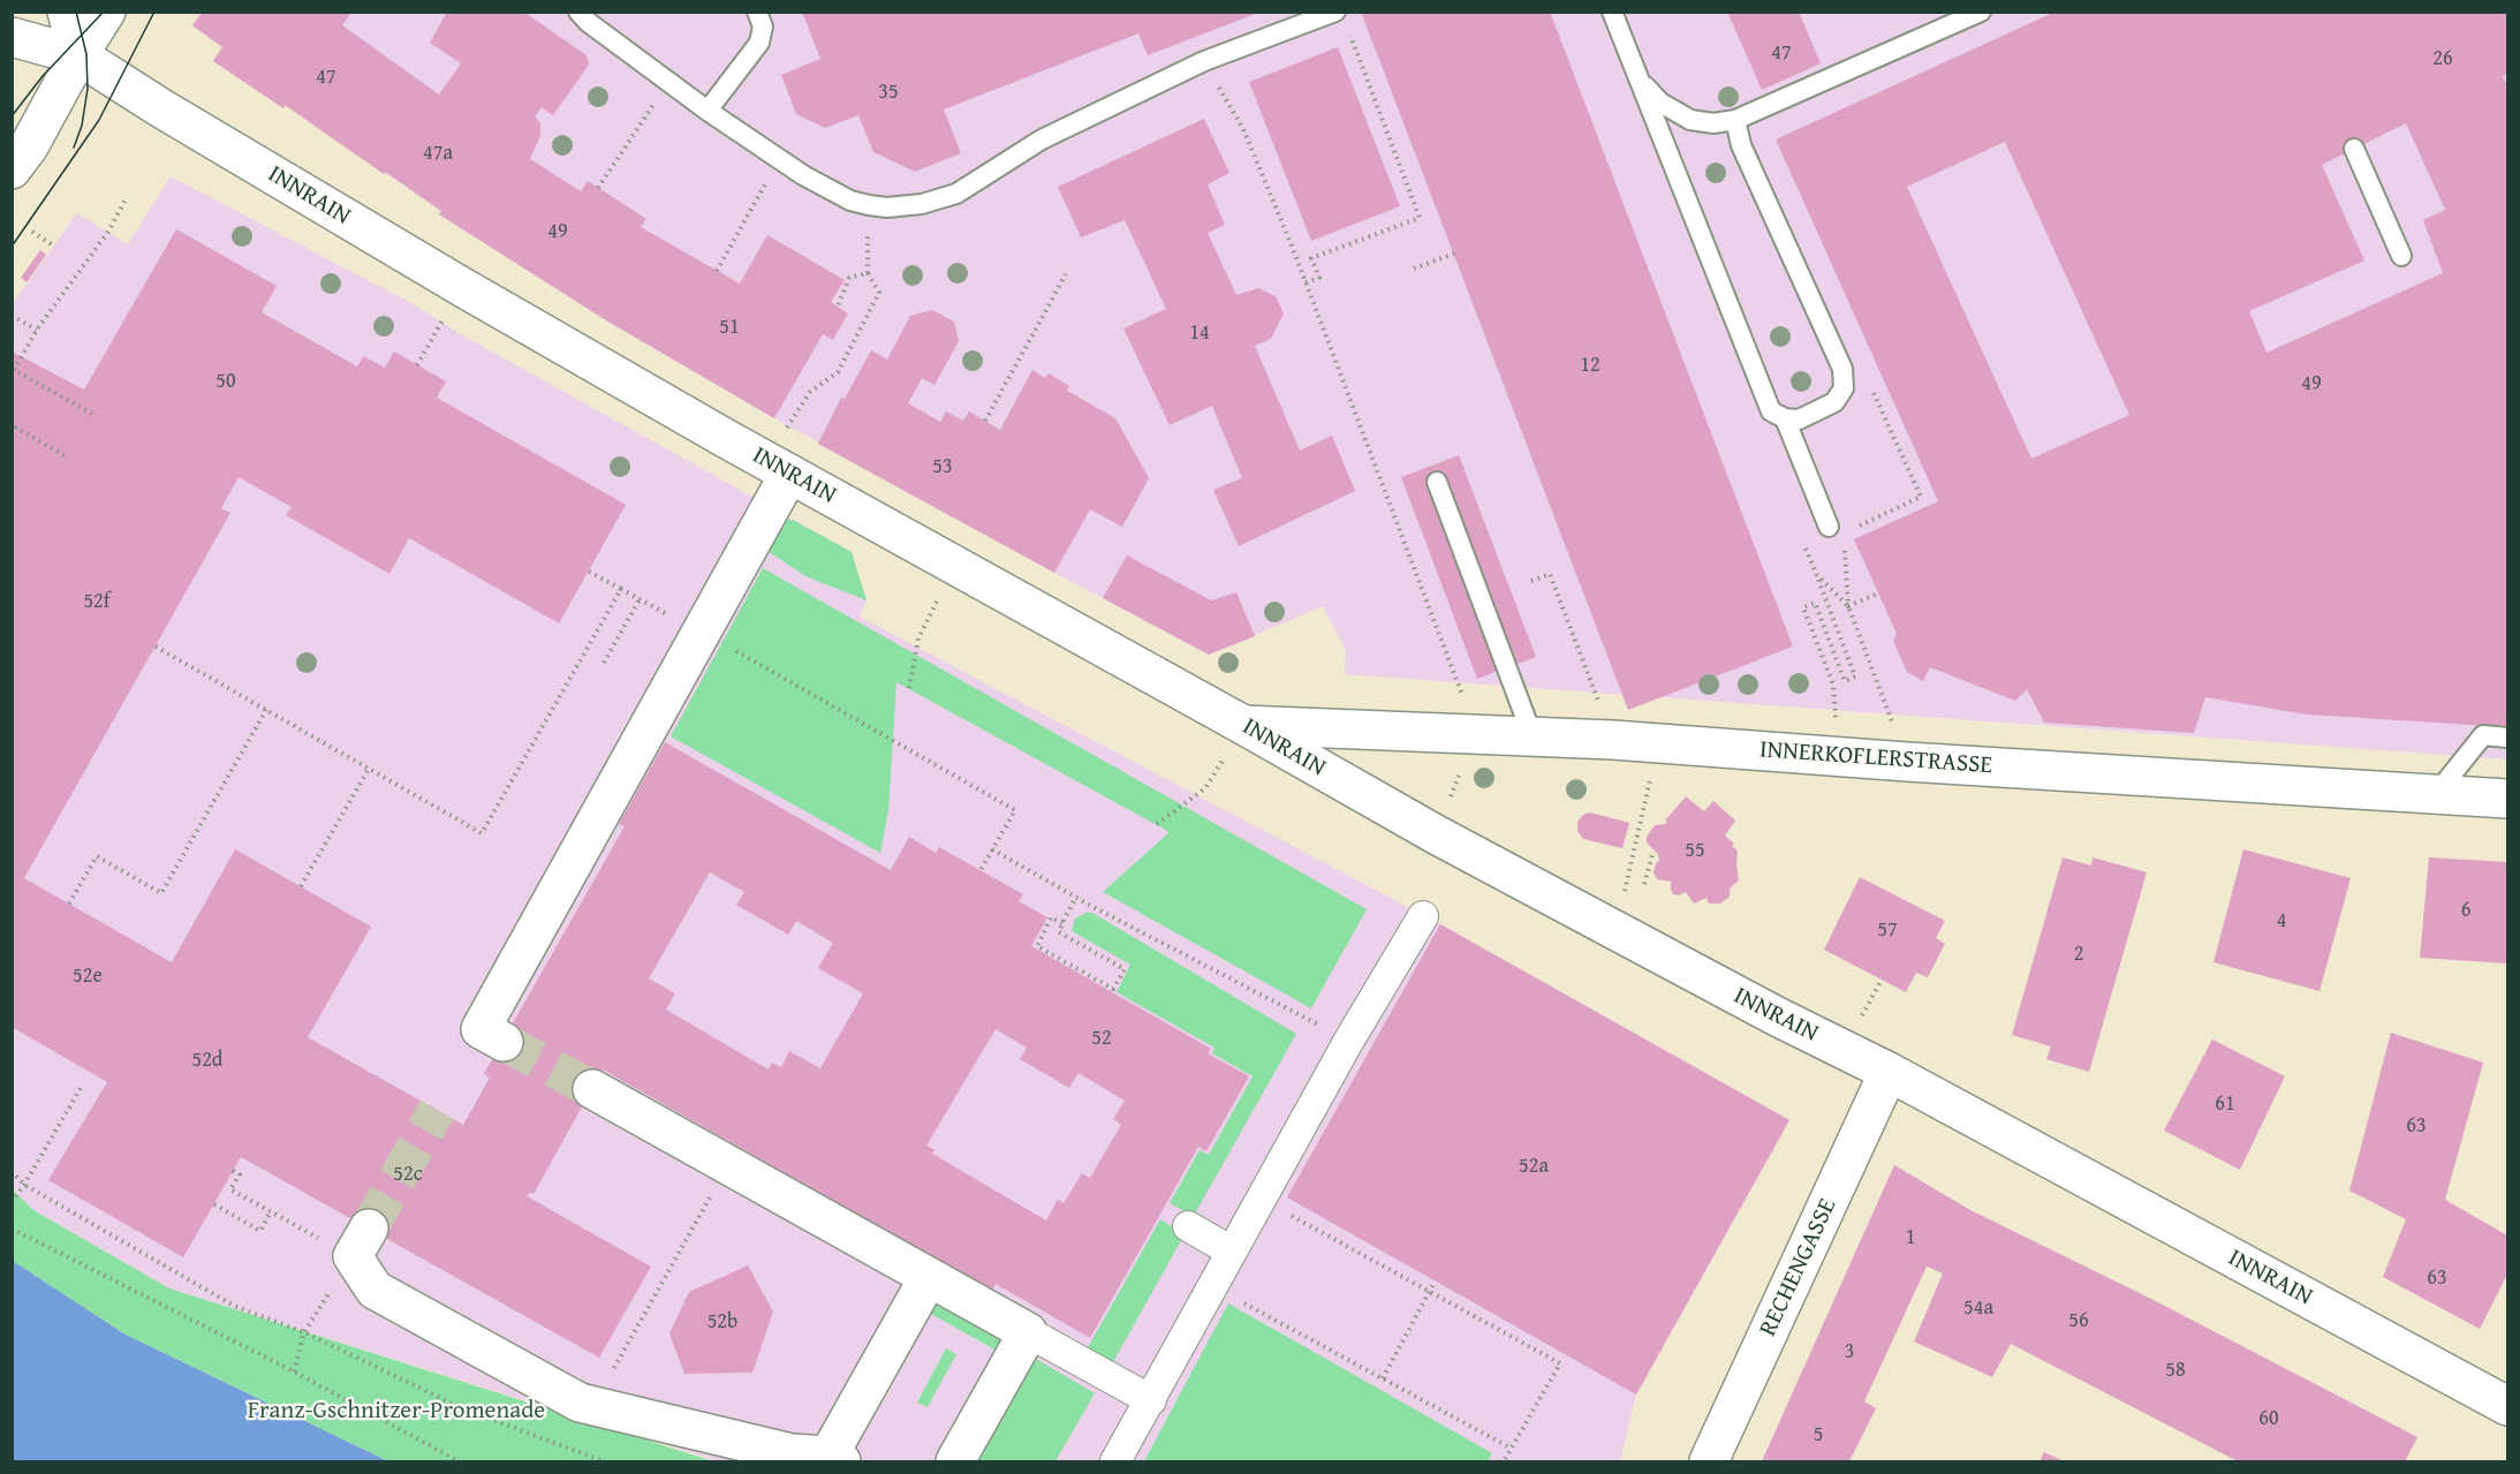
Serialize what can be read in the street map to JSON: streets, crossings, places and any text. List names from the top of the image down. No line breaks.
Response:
{"streets":{"street":["INNRAIN","INNERKOFLERSTRASSE","RECHENGASSE"]},"crossings":[["INNRAIN","INNERKOFLERSTRASSE"],["INNRAIN","RECHENGASSE"]],"parks":["Franz-Gschnitzer-Promenade"],"house_numbers":["47","26","47","35","47a","49","51","14","12","50","49","53","52f","55","6","4","57","2","52e","52","52d","61","63","52a","52c","1","63","54a","56","52b","3","58","60","5"]}
